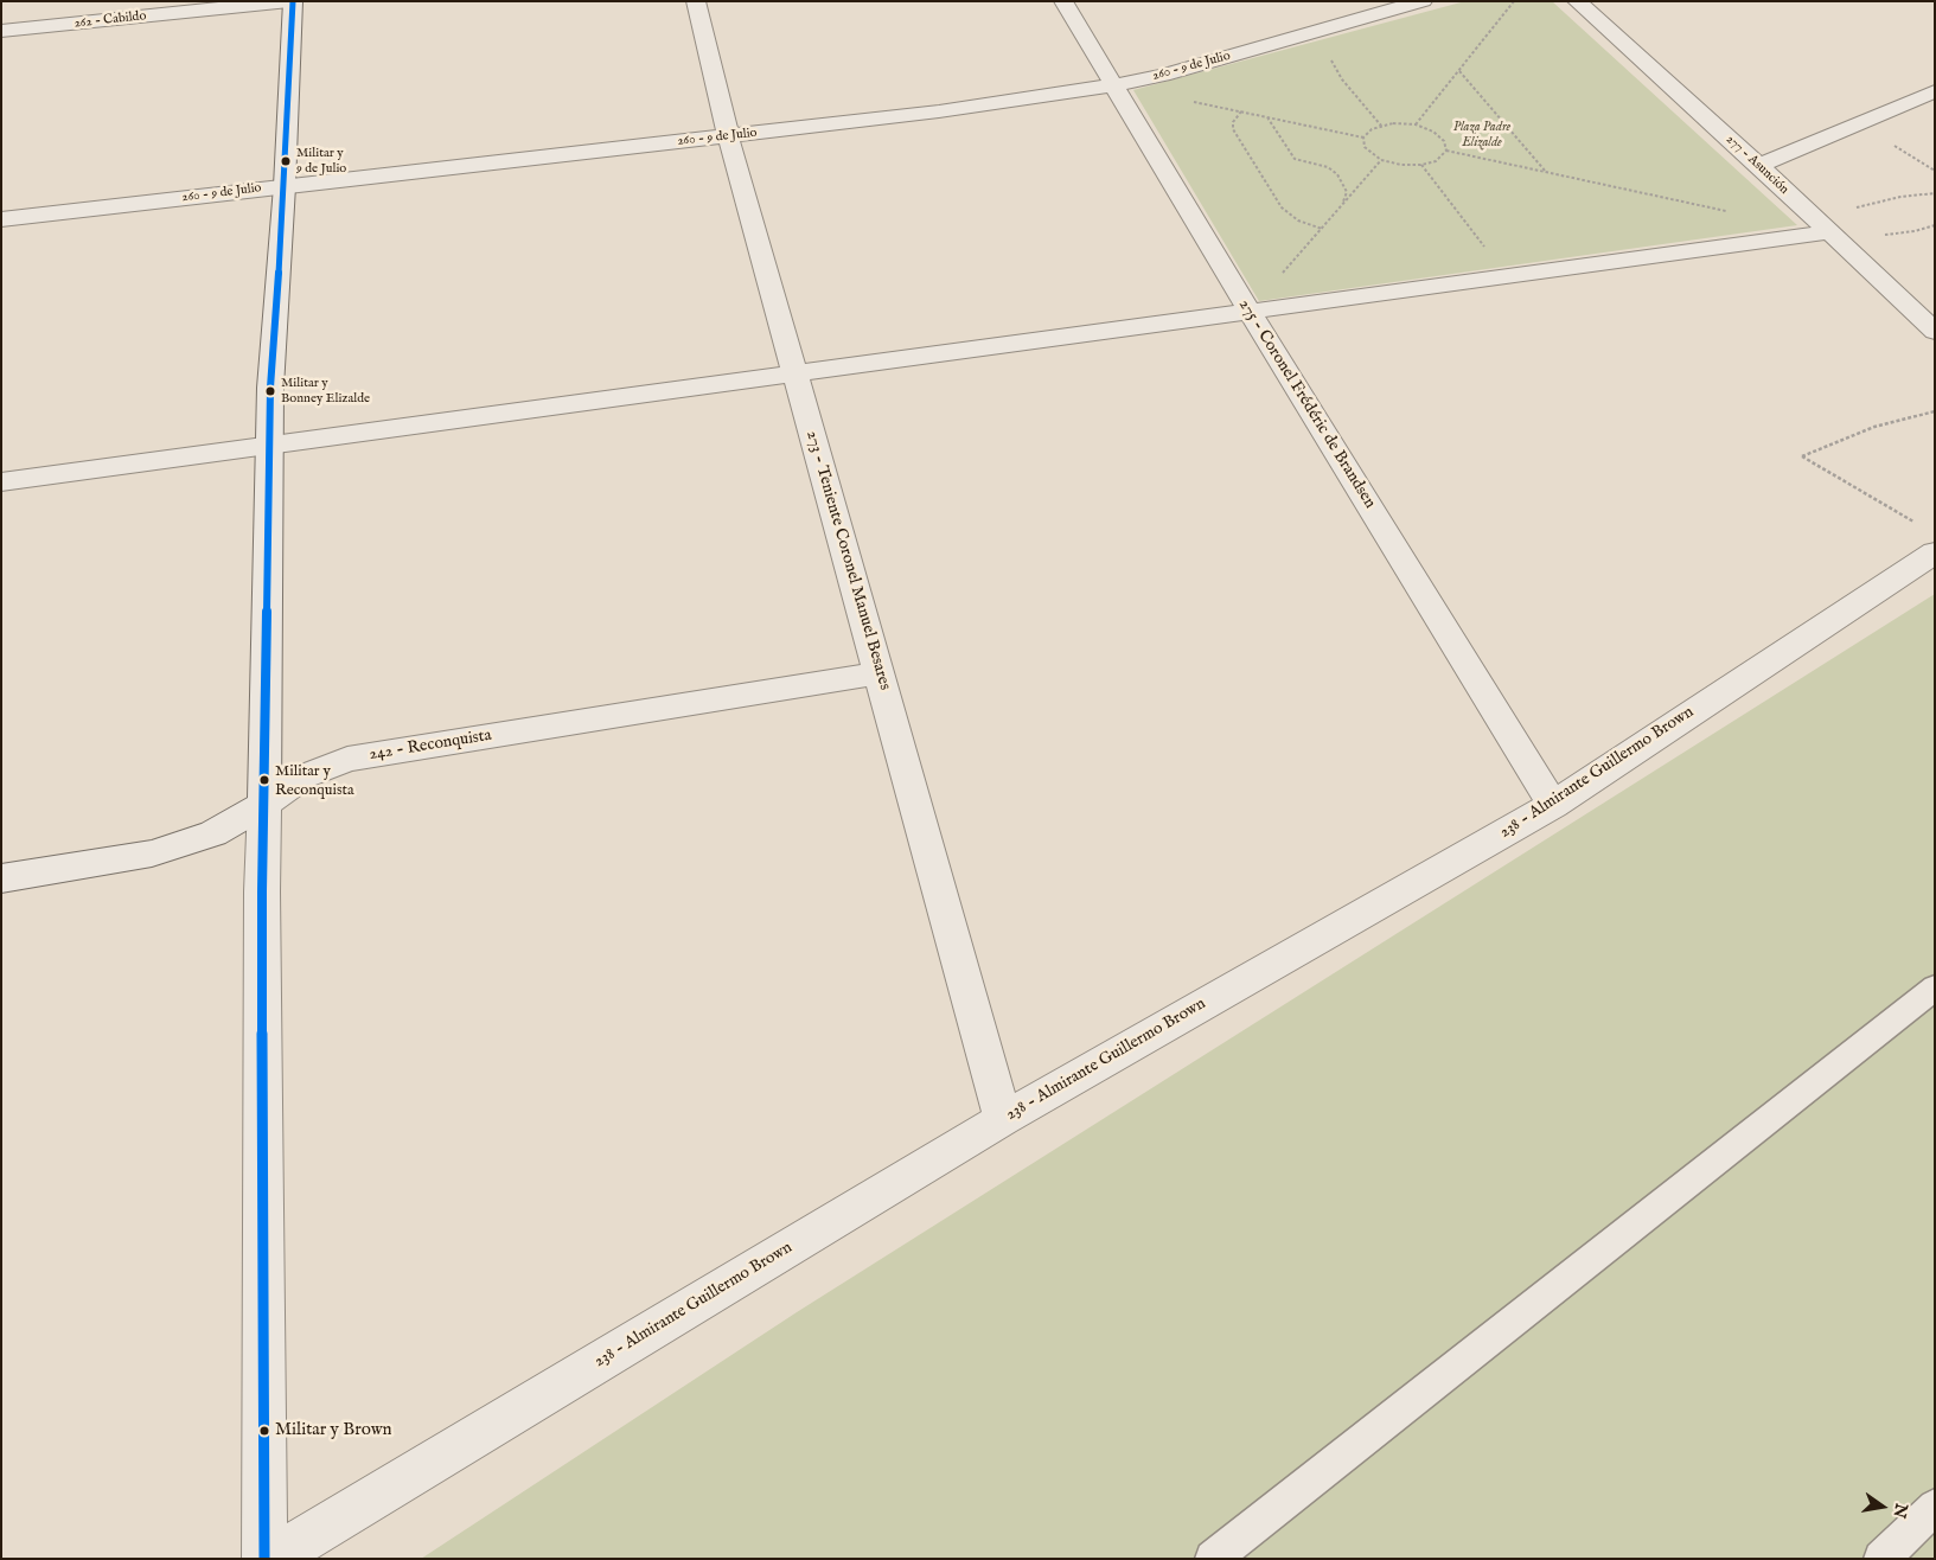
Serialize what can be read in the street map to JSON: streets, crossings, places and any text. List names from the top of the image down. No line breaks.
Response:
{"streets":{"street":["262 - Cabildo","260 - 9 de Julio","277 - Asunción","275 - Coronel Frédéric de Brandsen","273 - Teniente Coronel Manuel Besares","242 - Reconquista","238 - Almirante Guillermo Brown"]},"crossings":[["260 - 9 de Julio","275 - Coronel Frédéric de Brandsen"],["260 - 9 de Julio","273 - Teniente Coronel Manuel Besares"],["275 - Coronel Frédéric de Brandsen","238 - Almirante Guillermo Brown"],["273 - Teniente Coronel Manuel Besares","242 - Reconquista"],["273 - Teniente Coronel Manuel Besares","238 - Almirante Guillermo Brown"]],"parks":["Plaza Padre Elizalde"],"places":["Militar y 9 de Julio","Militar y Bonney Elizalde","Militar y Reconquista","Militar y Brown"],"north":"right"}
